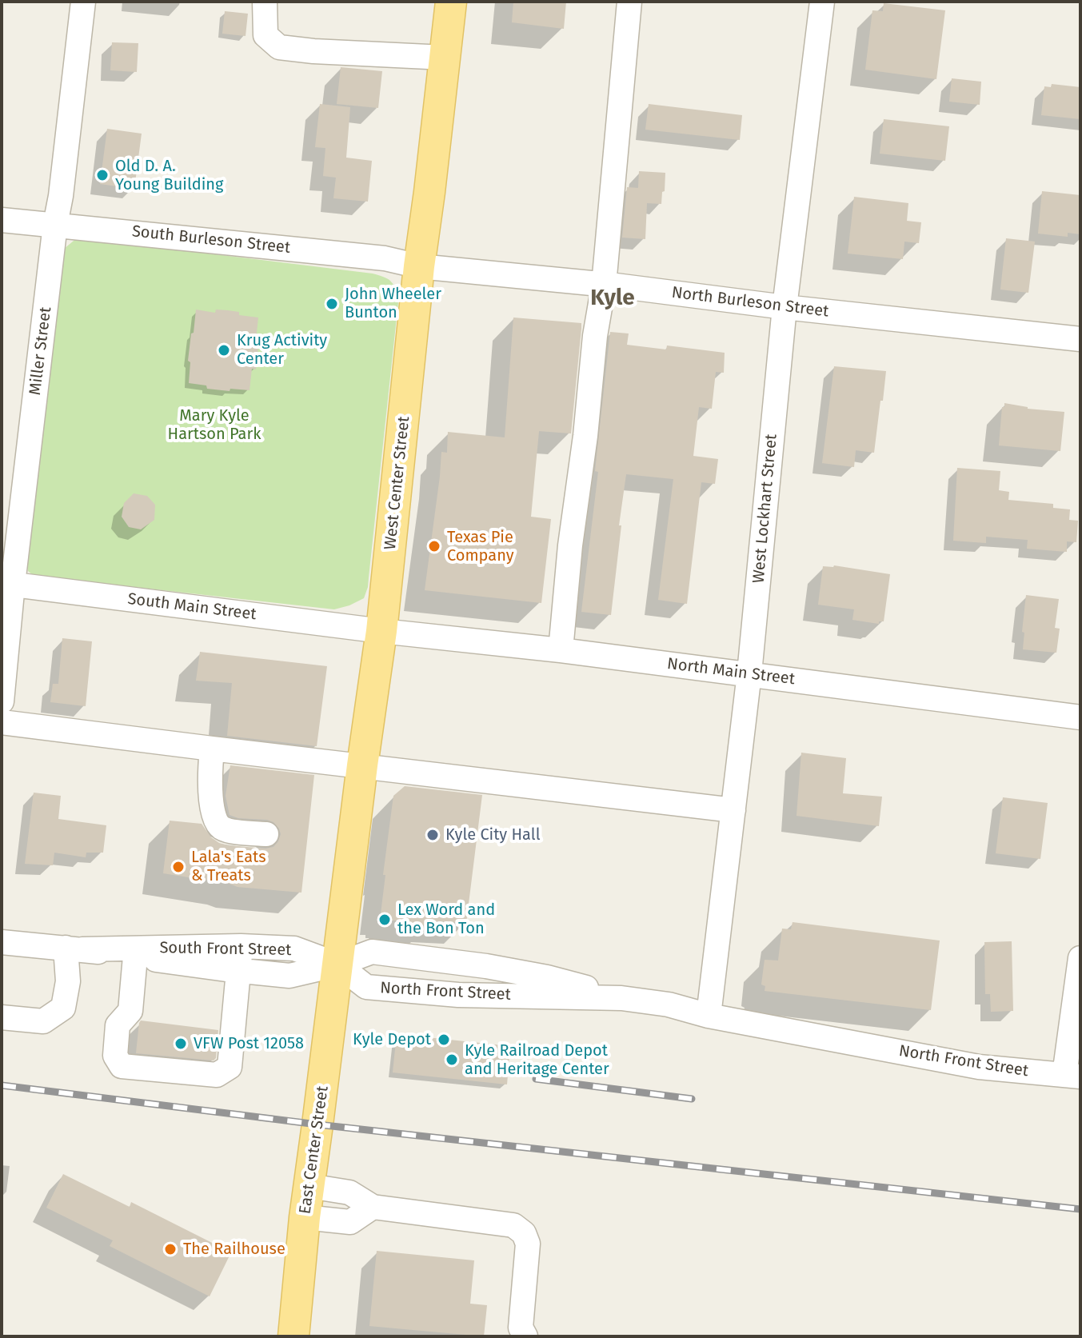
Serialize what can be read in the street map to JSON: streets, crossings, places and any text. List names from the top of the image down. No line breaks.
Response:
{"streets":{"main road":["West Center Street","East Center Street"],"street":["South Burleson Street","North Burleson Street","Miller Street","West Lockhart Street","South Main Street","North Main Street","South Front Street","North Front Street"]},"crossings":[["South Burleson Street","North Burleson Street"],["South Burleson Street","Miller Street"],["South Burleson Street","West Center Street"],["North Burleson Street","West Center Street"],["North Burleson Street","West Lockhart Street"],["Miller Street","South Main Street"],["West Center Street","South Main Street"],["West Center Street","North Main Street"],["West Center Street","South Front Street"],["West Center Street","North Front Street"],["West Center Street","East Center Street"],["West Lockhart Street","North Main Street"],["West Lockhart Street","North Front Street"],["South Main Street","North Main Street"],["South Front Street","North Front Street"],["South Front Street","East Center Street"],["North Front Street","East Center Street"]],"districts":["Kyle"],"parks":["Mary Kyle Hartson Park"],"places":["Old D. A. Young Building","John Wheeler Bunton","Krug Activity Center","Texas Pie Company","Kyle City Hall","Lala's Eats & Treats","Lex Word and the Bon Ton","Kyle Depot","VFW Post 12058","Kyle Railroad Depot and Heritage Center","The Railhouse"]}
